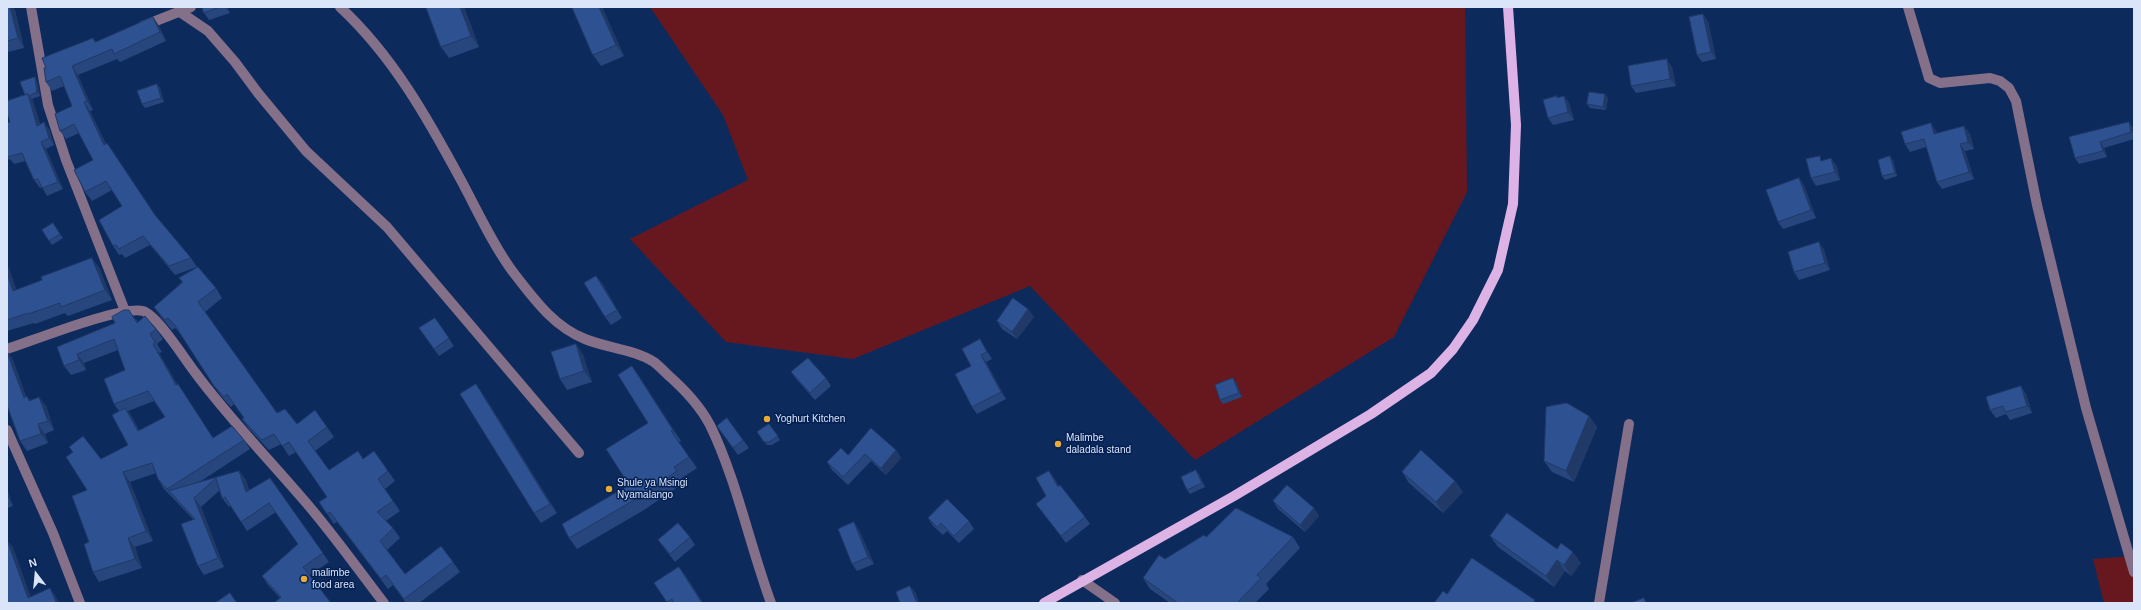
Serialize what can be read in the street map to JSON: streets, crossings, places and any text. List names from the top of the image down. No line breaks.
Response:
{"places":["Yoghurt Kitchen","Malimbe daladala stand","Shule ya Msingi Nyamalango","malimbe food area"],"north":"top"}
